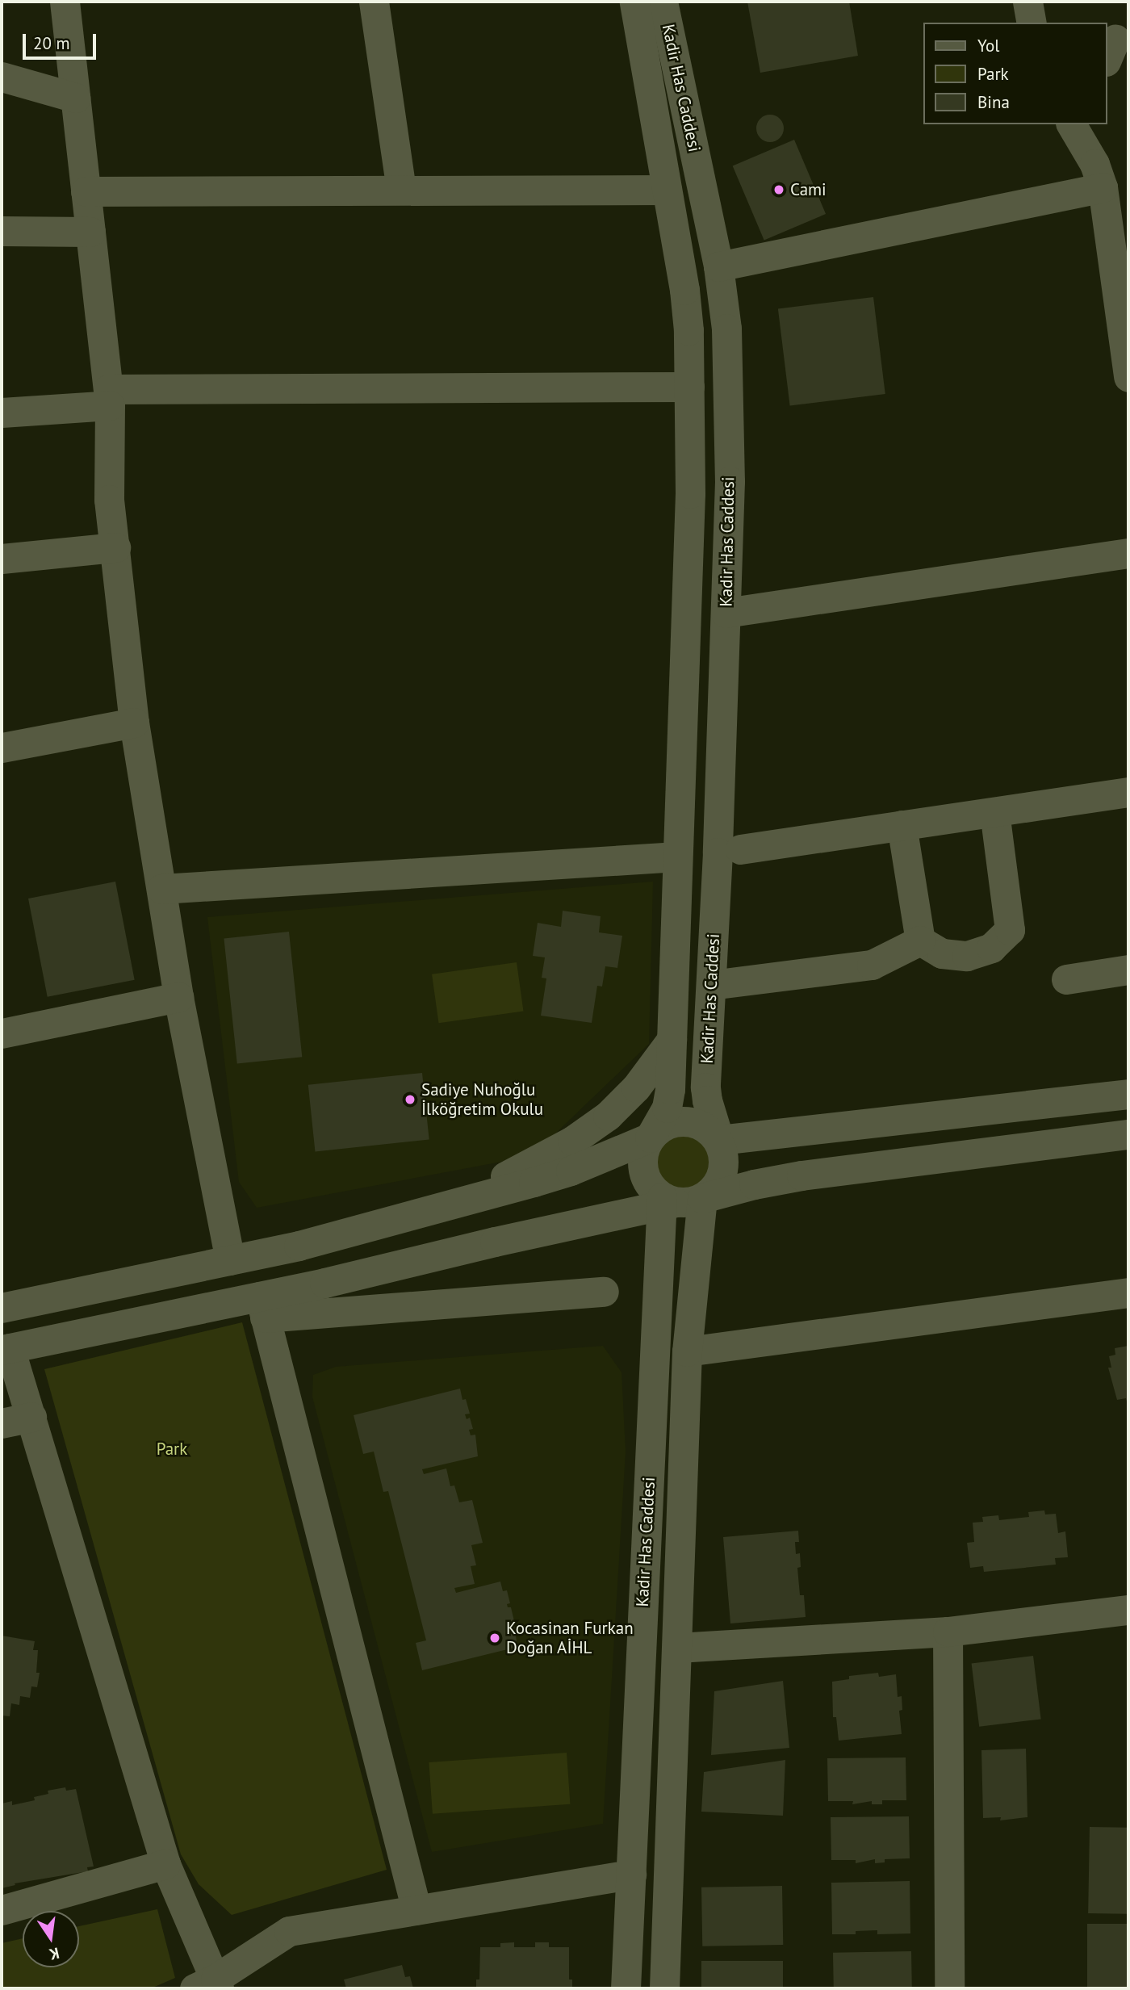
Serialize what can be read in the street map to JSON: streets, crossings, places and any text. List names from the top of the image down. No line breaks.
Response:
{"streets":{"street":["Kadir Has Caddesi"]},"parks":["Park"],"places":["Cami","Sadiye Nuhoğlu İlköğretim Okulu","Kocasinan Furkan Doğan AİHL"],"legend":["Yol","Park","Bina"],"scale_bar":"20 m","north":"bottom"}
